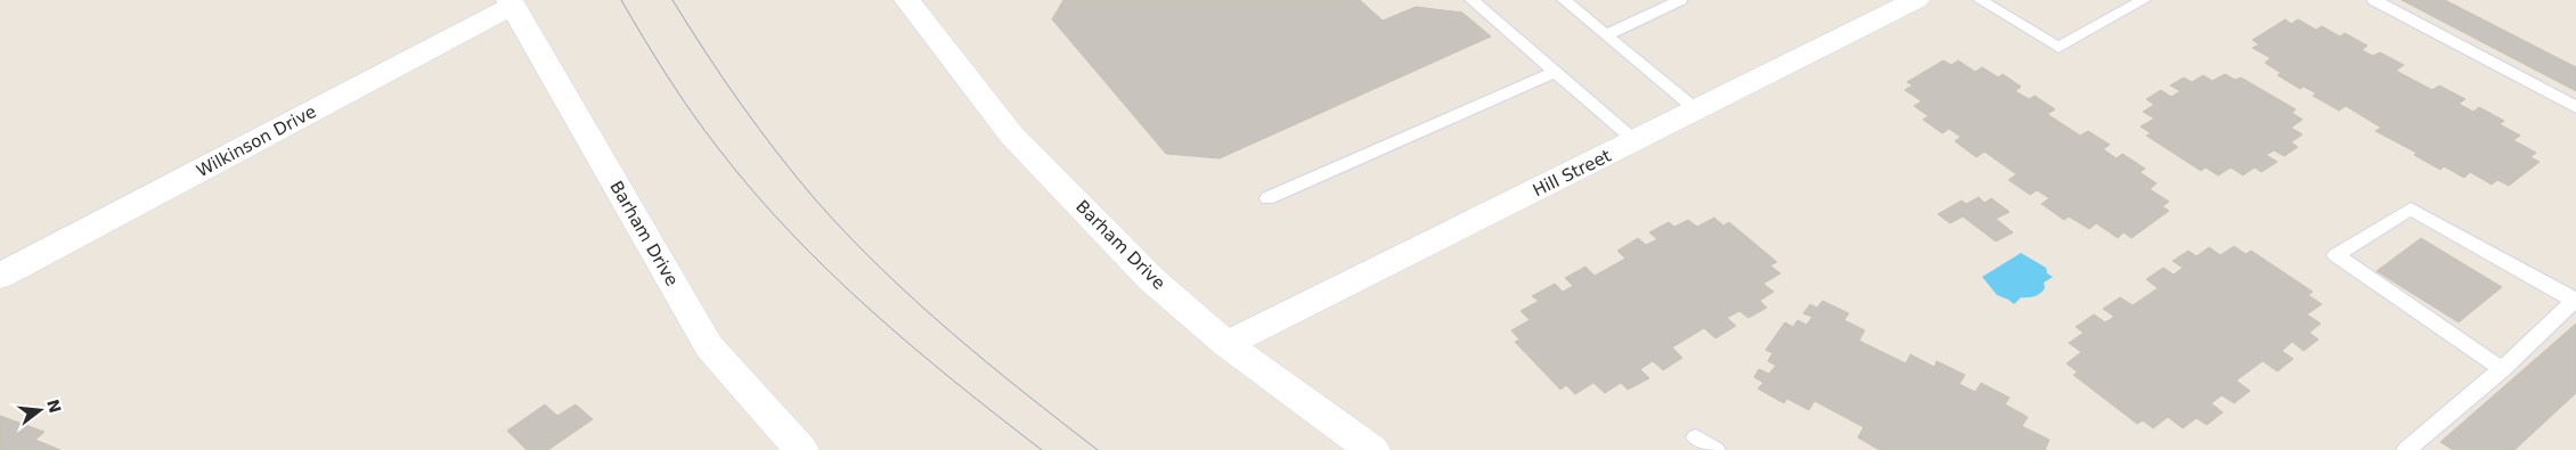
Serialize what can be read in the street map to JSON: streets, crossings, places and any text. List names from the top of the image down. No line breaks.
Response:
{"streets":{"street":["Wilkinson Drive","Hill Street","Barham Drive"]},"crossings":[["Wilkinson Drive","Barham Drive"],["Hill Street","Barham Drive"]],"north":"right"}
